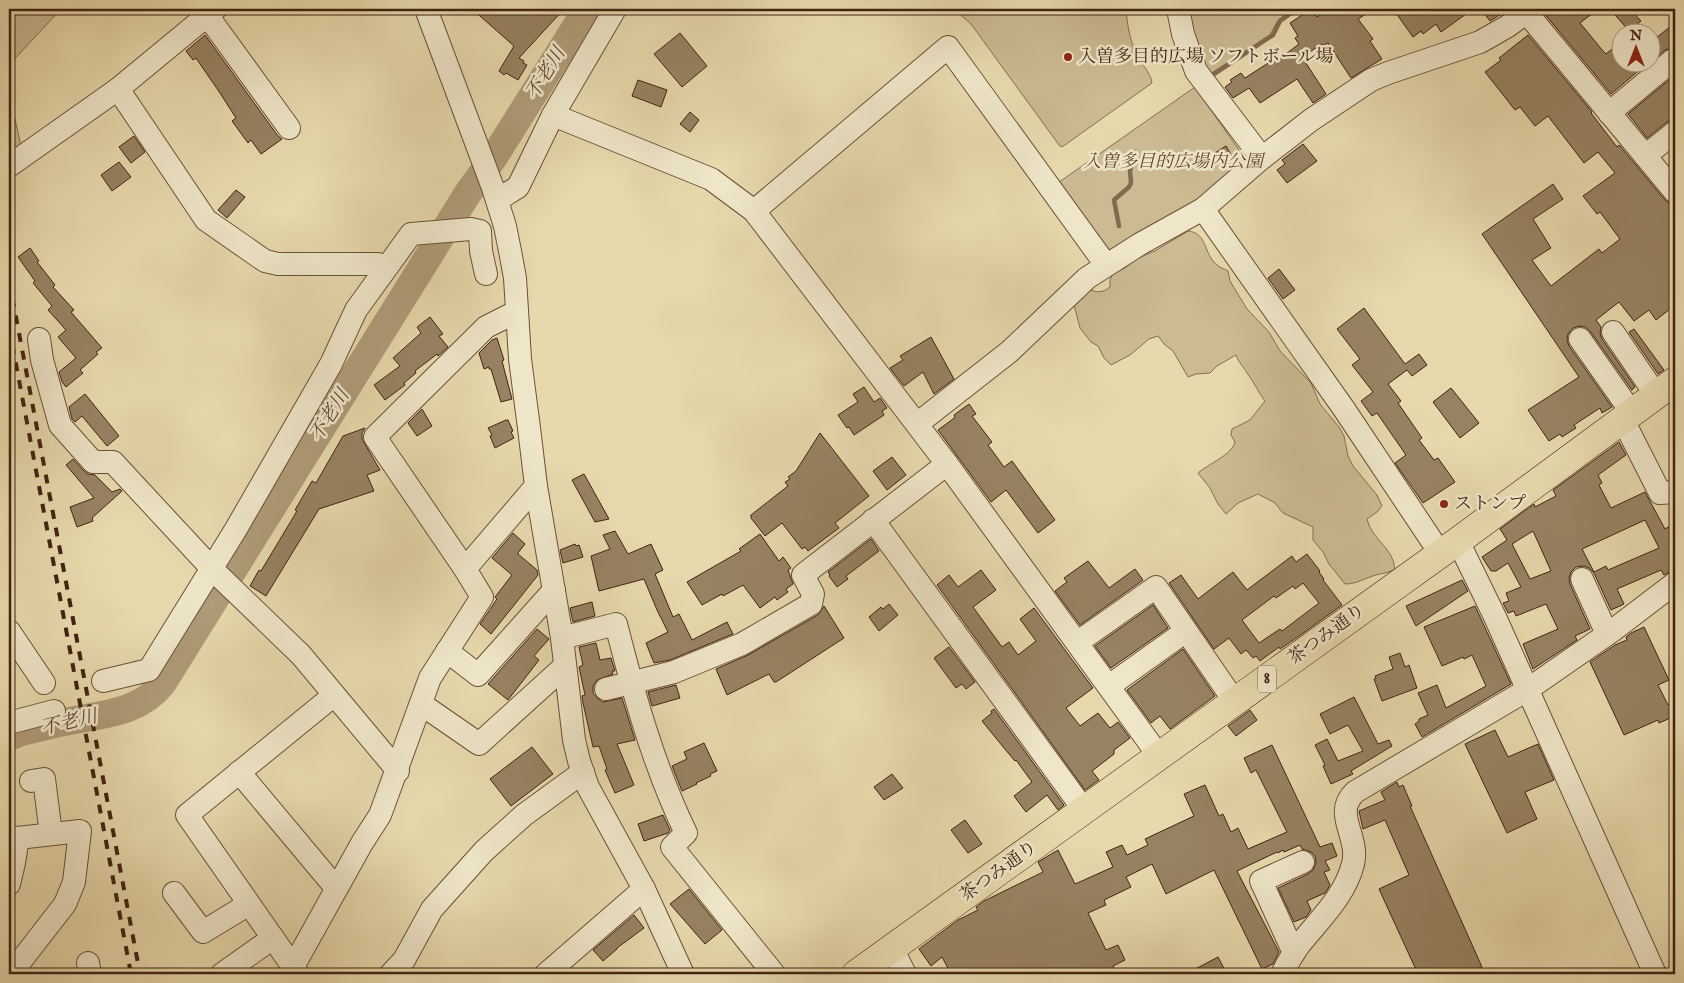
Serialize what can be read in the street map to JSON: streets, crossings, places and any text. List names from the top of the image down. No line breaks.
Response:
{"streets":{"main road":["茶つみ通り","8"]},"water":["不老川"],"parks":["入曽多目的広場内公園"],"places":["入曽多目的広場 ソフトボール場","ストンプ"],"north":"top"}
